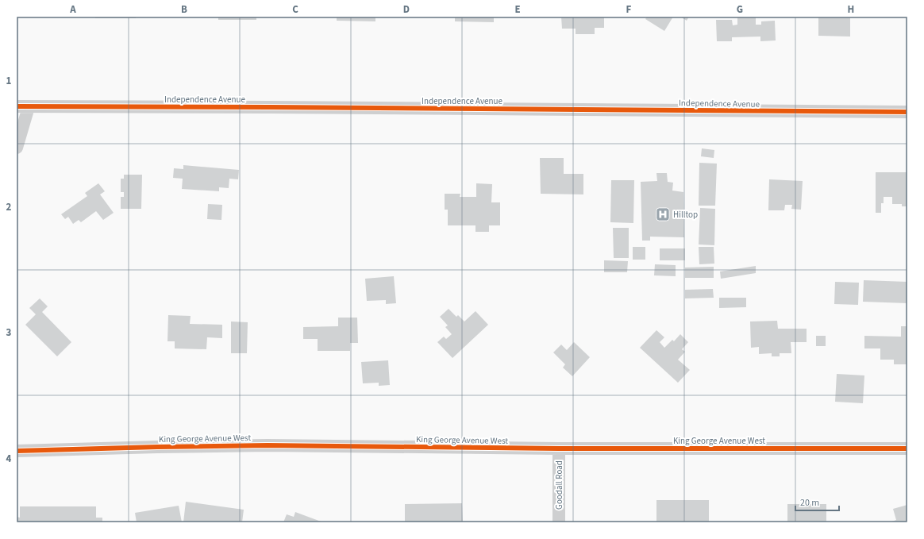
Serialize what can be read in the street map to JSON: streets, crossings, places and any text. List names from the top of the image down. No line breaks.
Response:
{"streets":{"street":["Independence Avenue","King George Avenue West","Goodall Road"]},"crossings":[["King George Avenue West","Goodall Road"]],"places":{"hospital":["Hilltop"]},"scale_bar":"20 m","grid":{"columns":["A","B","C","D","E","F","G","H"],"rows":["1","2","3","4"]}}
